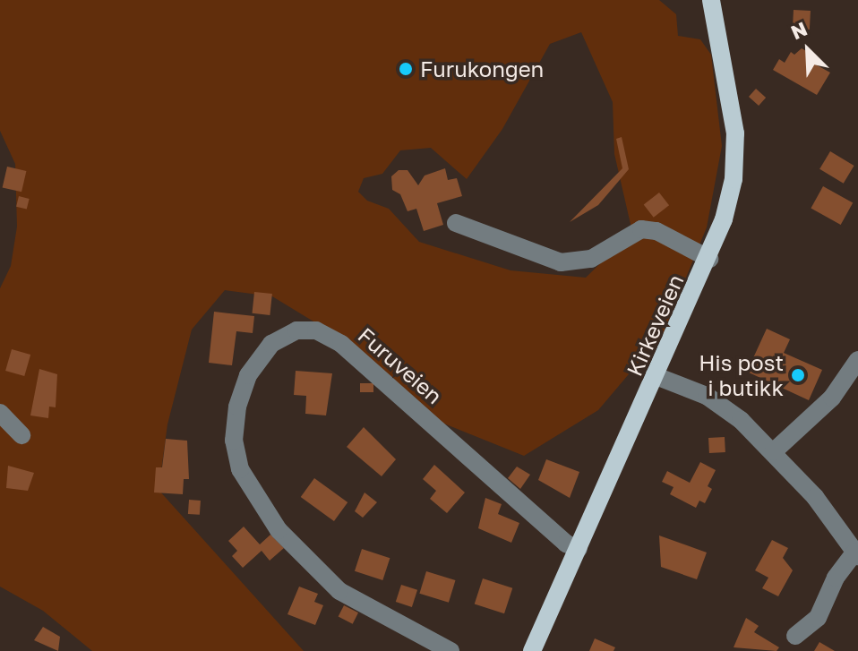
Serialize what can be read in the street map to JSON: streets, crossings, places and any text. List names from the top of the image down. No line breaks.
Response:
{"streets":{"main road":["Kirkeveien"],"street":["Furuveien"]},"crossings":[["Kirkeveien","Furuveien"]],"places":["Furukongen","His post i butikk"],"north":"top left"}
